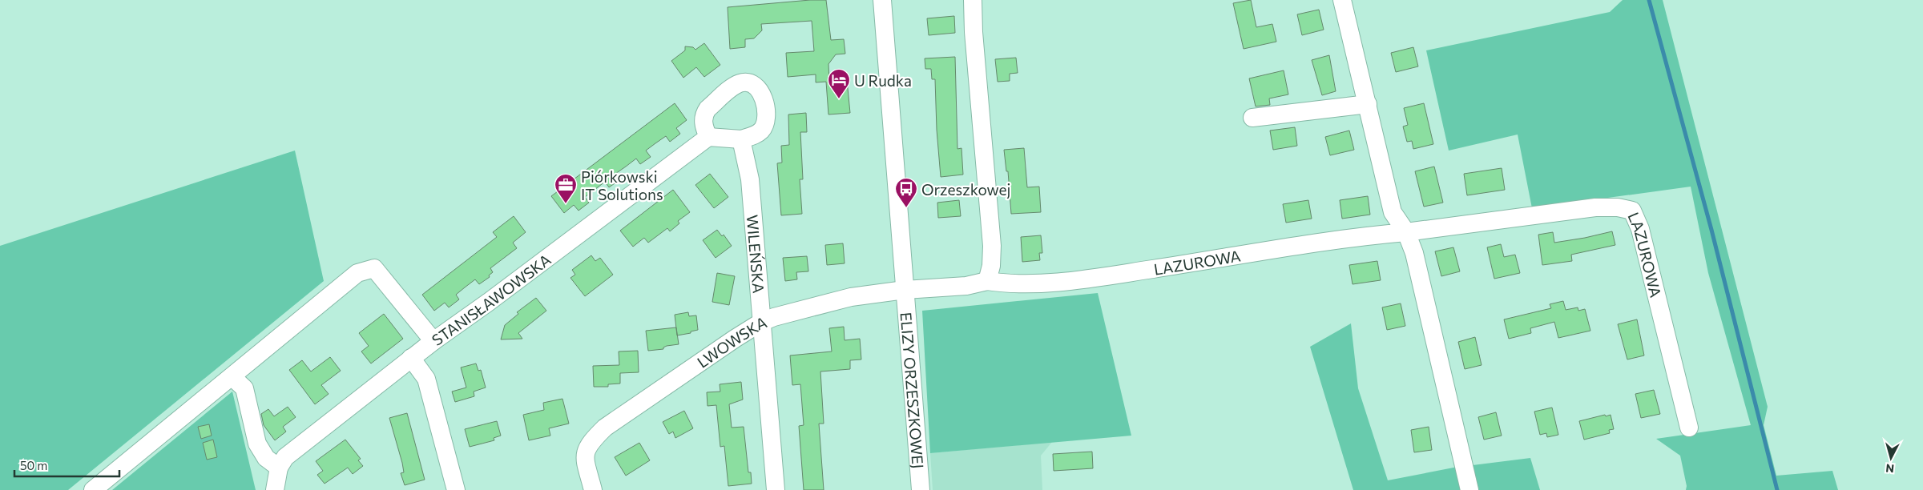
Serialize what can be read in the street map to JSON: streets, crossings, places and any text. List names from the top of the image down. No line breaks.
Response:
{"streets":{"street":["WILEŃSKA","LAZUROWA","STANISŁAWOWSKA","LWOWSKA","ELIZY ORZESZKOWEJ"]},"crossings":[["WILEŃSKA","STANISŁAWOWSKA"],["WILEŃSKA","LWOWSKA"],["LAZUROWA","ELIZY ORZESZKOWEJ"],["LWOWSKA","ELIZY ORZESZKOWEJ"]],"places":{"hotel":["U Rudka"],"office":["Piórkowski IT Solutions"],"bus stop":["Orzeszkowej"]},"scale_bar":"50 m","north":"bottom"}
